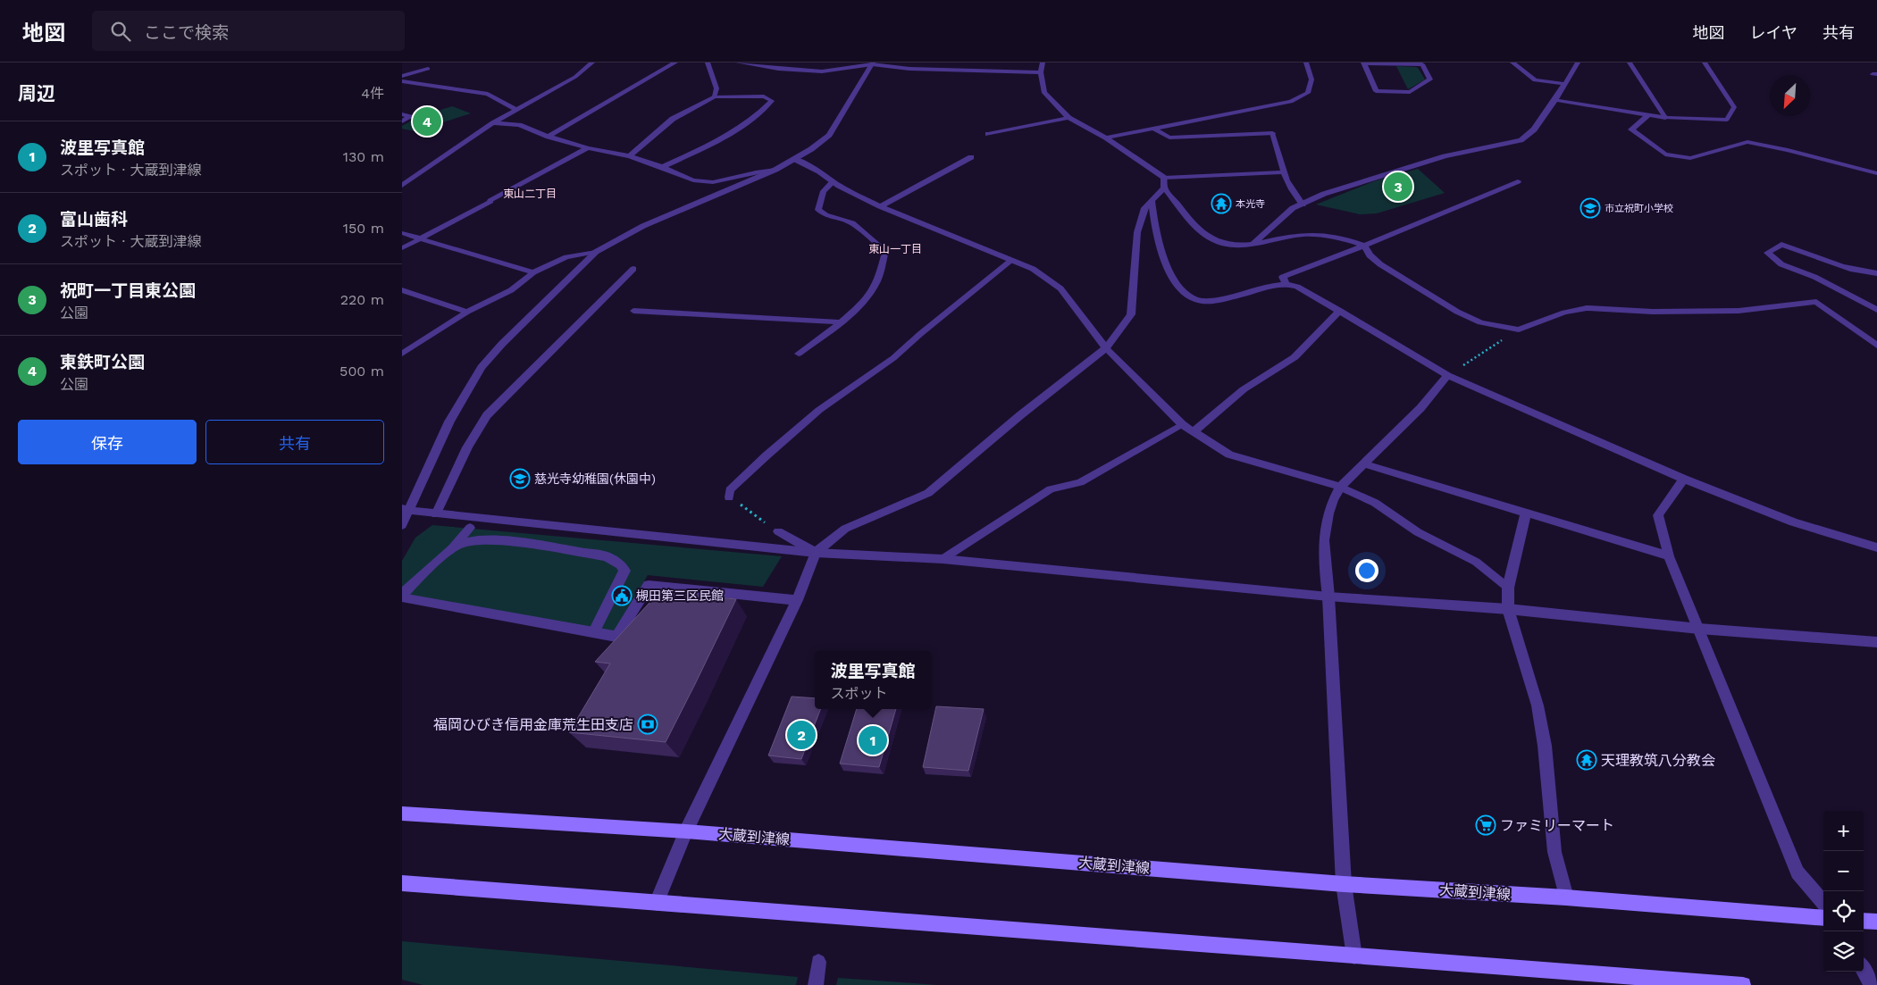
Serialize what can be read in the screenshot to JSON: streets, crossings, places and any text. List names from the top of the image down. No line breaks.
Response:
{"streets":{"main road":["大蔵到津線"]},"districts":["東山二丁目","東山一丁目"],"places":{"temple":["本光寺","天理教筑八分教会"],"school or university":["市立祝町小学校","慈光寺幼稚園(休園中)"],"public building":["槻田第三区民館"],"bank":["福岡ひびき信用金庫荒生田支店"],"supermarket":["ファミリーマート"]},"north":"bottom left","page":{"header":"地図","search":"ここで検索","nav":["地図","レイヤ","共有"],"heading":["周辺","4件"],"pins":["4","3","2","1"],"list":[{"mark":"1","name":"波里写真館","note":"スポット · 大蔵到津線","value":"130 m"},{"mark":"2","name":"富山歯科","note":"スポット · 大蔵到津線","value":"150 m"},{"mark":"3","name":"祝町一丁目東公園","note":"公園","value":"220 m"},{"mark":"4","name":"東鉄町公園","note":"公園","value":"500 m"}],"buttons":["保存","共有"],"popup":["波里写真館","スポット"],"map_buttons":["+","−"]}}
